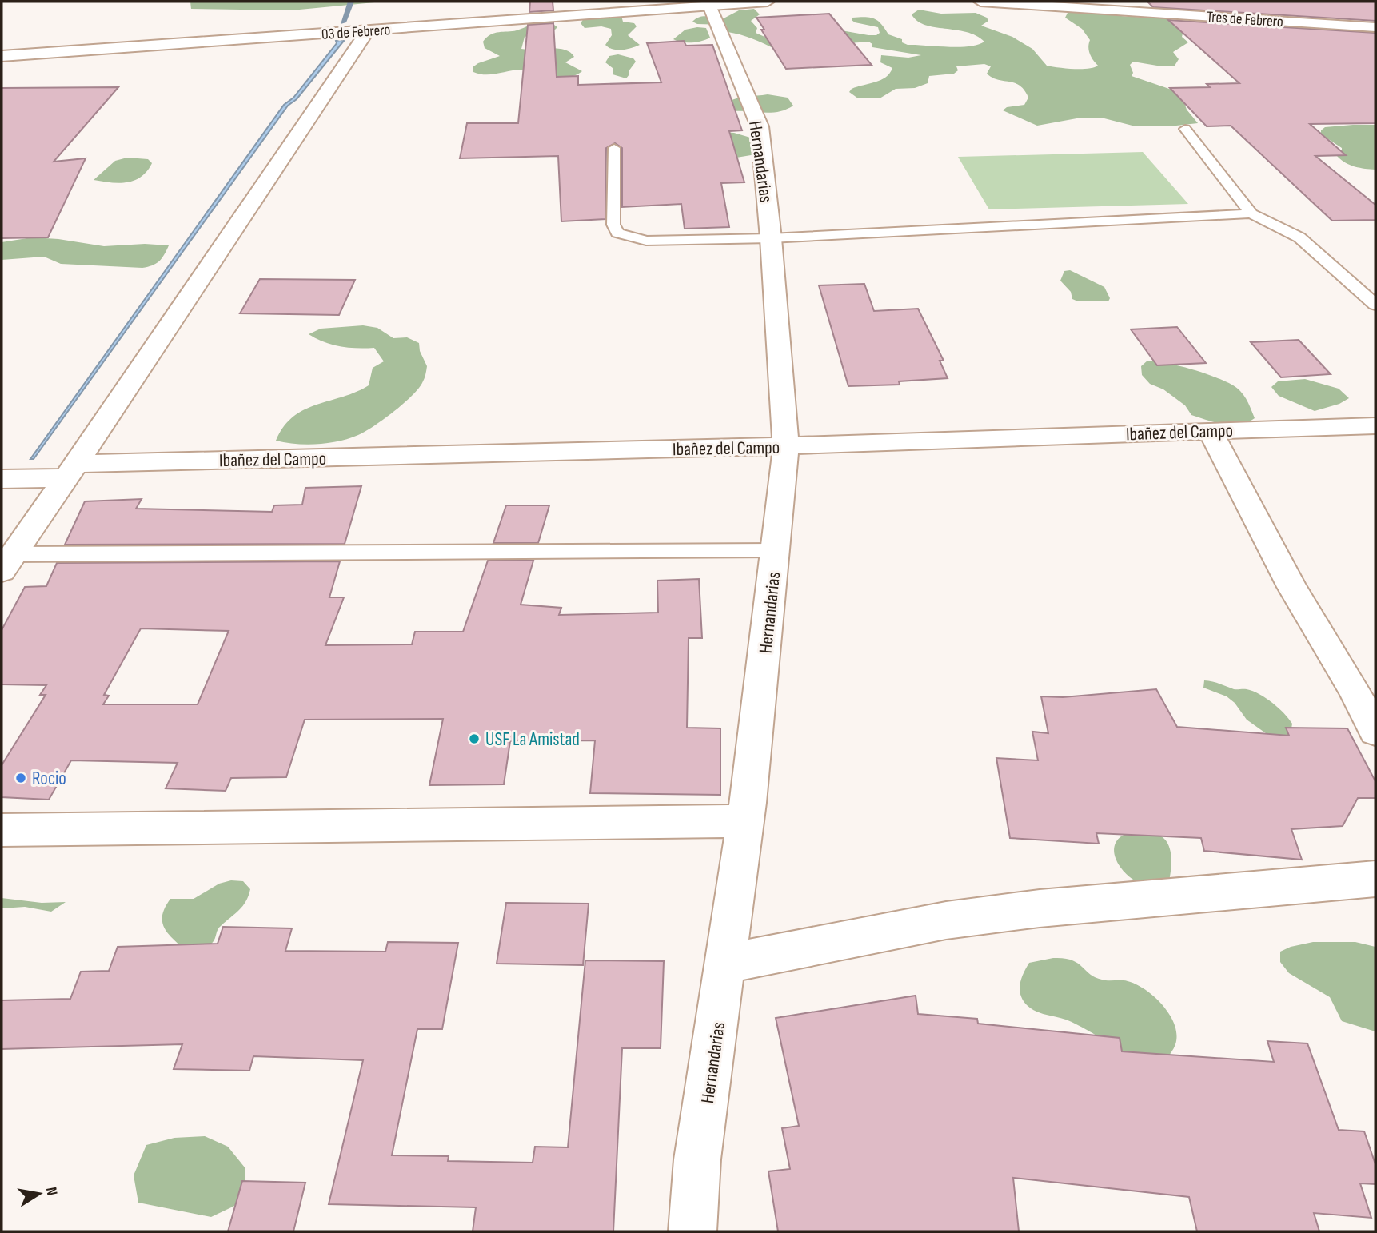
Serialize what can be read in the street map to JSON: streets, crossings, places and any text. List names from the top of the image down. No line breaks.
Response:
{"streets":{"street":["Tres de Febrero","03 de Febrero","Hernandarias","Ibañez del Campo"]},"crossings":[["03 de Febrero","Hernandarias"],["Hernandarias","Ibañez del Campo"]],"places":["USF La Amistad","Rocio"],"north":"right"}
